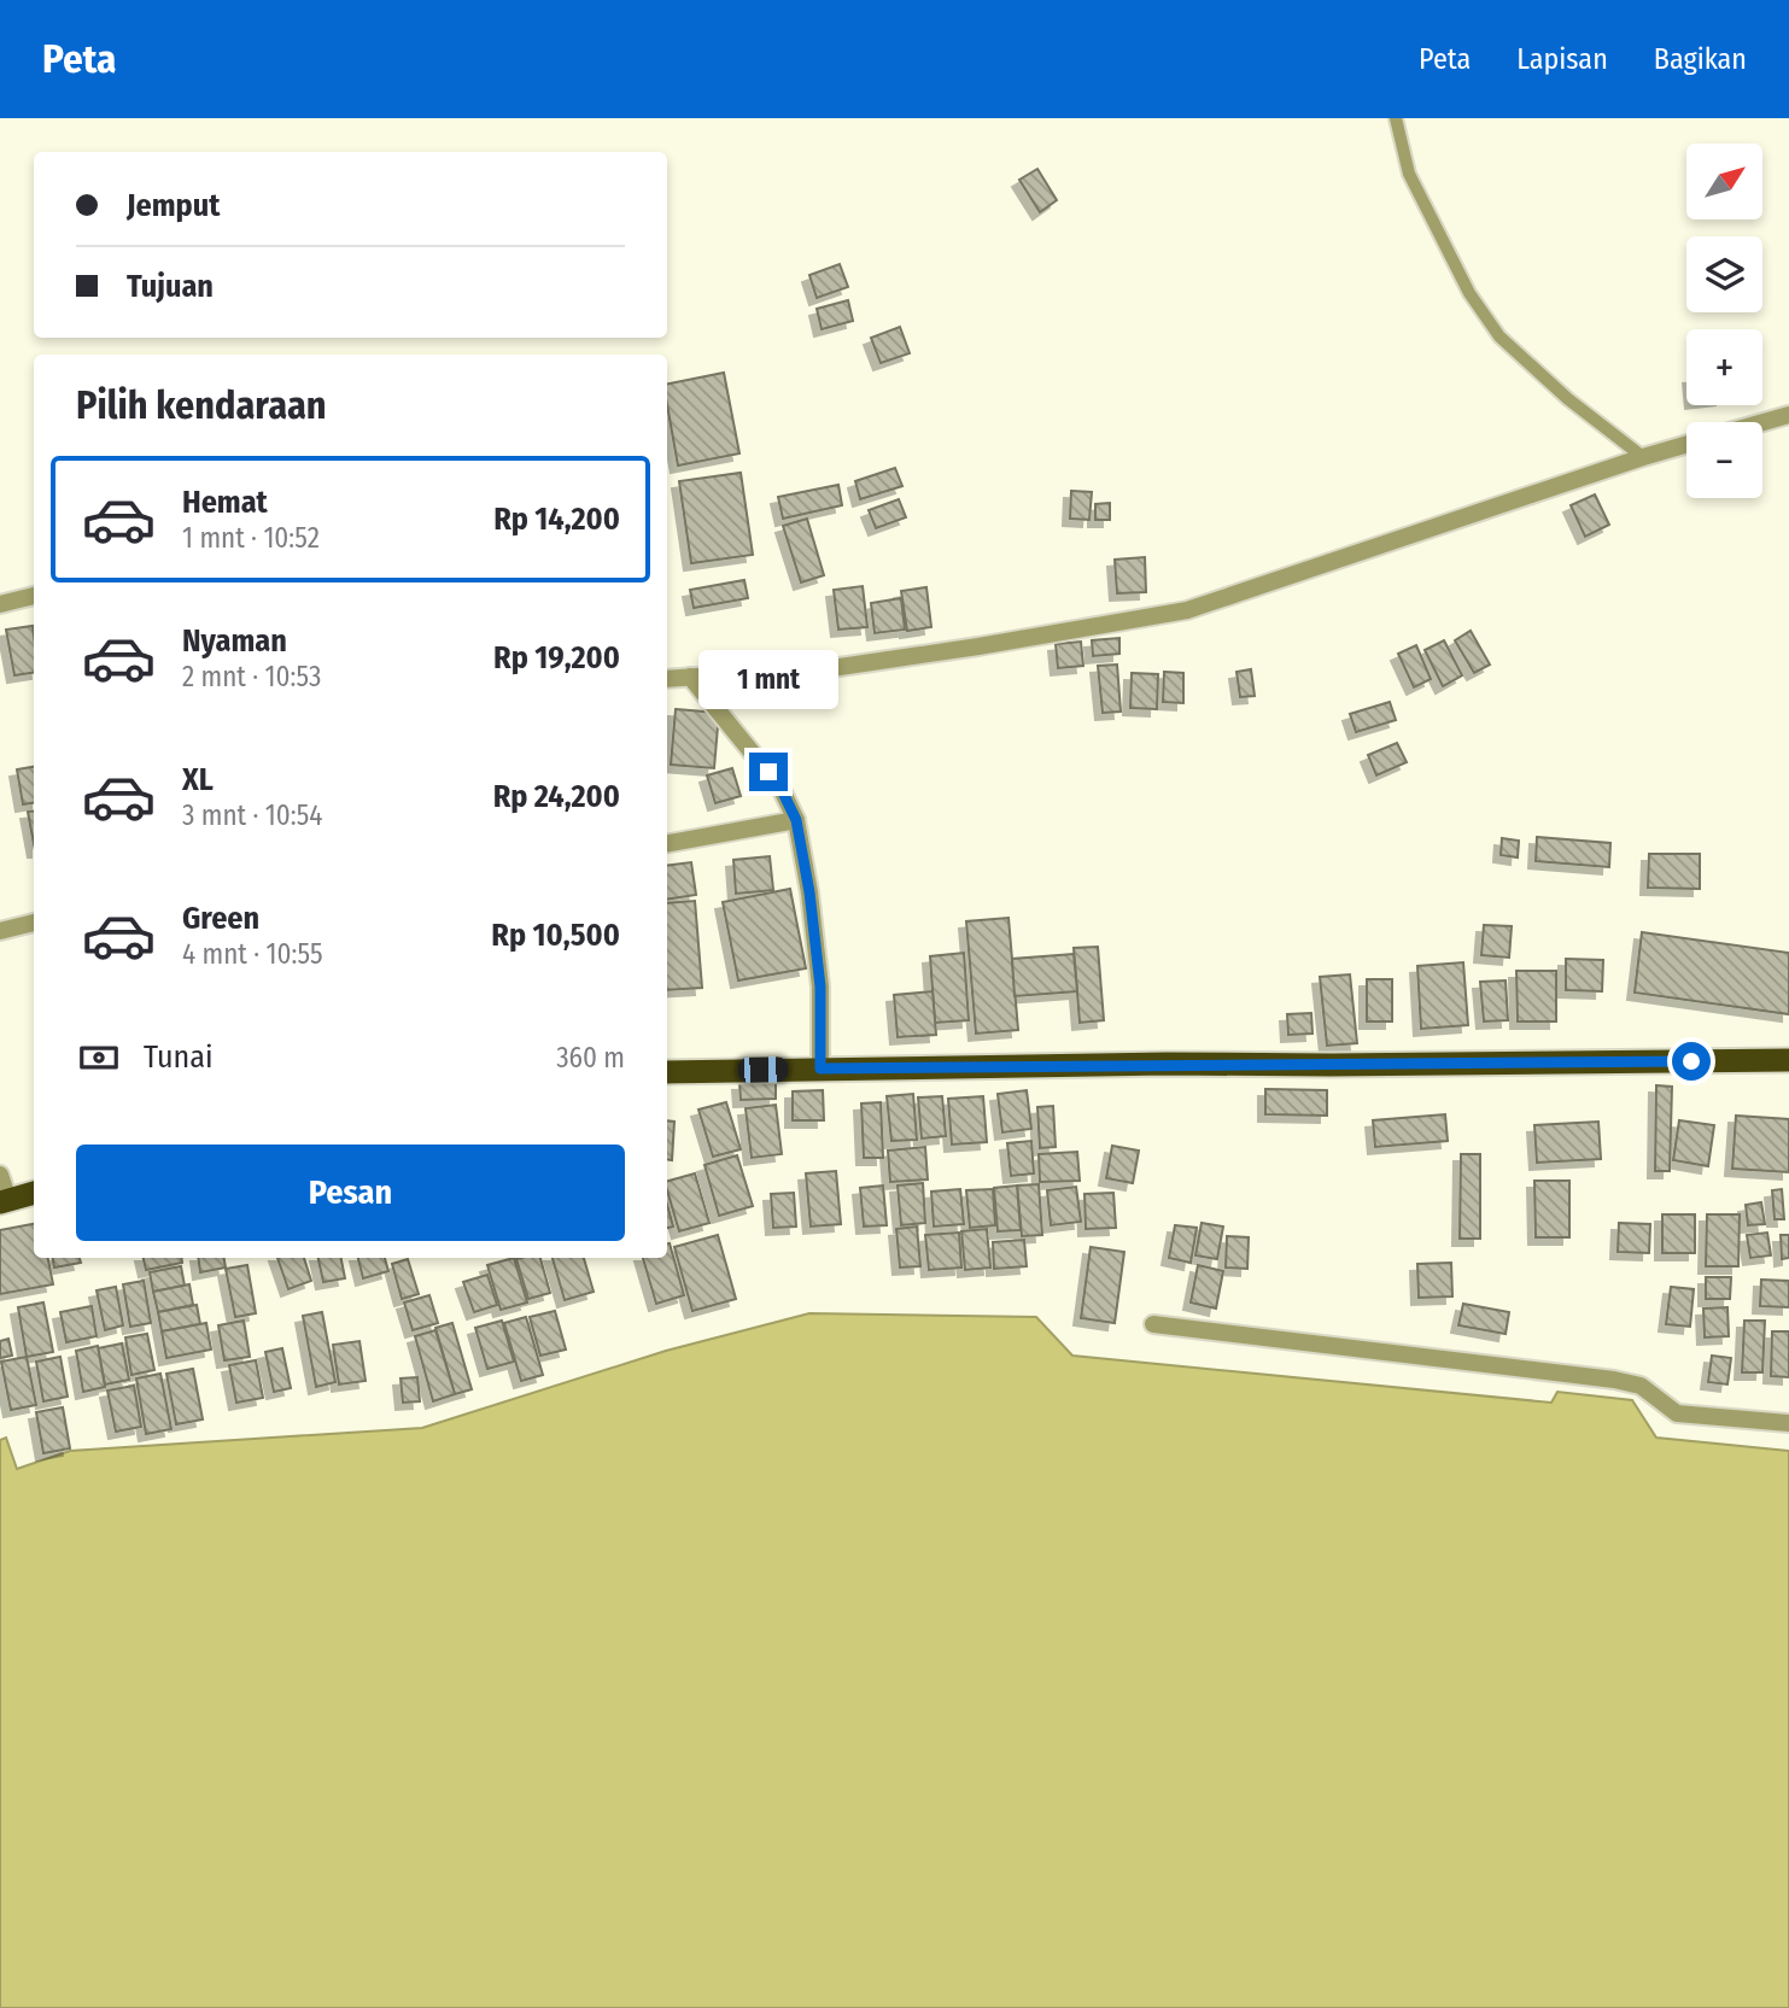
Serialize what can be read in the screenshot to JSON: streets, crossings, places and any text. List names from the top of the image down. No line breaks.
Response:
{"north":"top right","page":{"header":"Peta","nav":["Peta","Lapisan","Bagikan"],"map_buttons":["+","−"],"banner":["Jemput","Tujuan"],"heading":"Pilih kendaraan","list":[{"name":"Hemat","note":"1 mnt · 10:52","value":"Rp 14,200"},{"name":"Nyaman","note":"2 mnt · 10:53","value":"Rp 19,200"},{"name":"XL","note":"3 mnt · 10:54","value":"Rp 24,200"},{"name":"Green","note":"4 mnt · 10:55","value":"Rp 10,500"}],"bubble":"1 mnt","pay":["Tunai","360 m"],"buttons":"Pesan"}}
